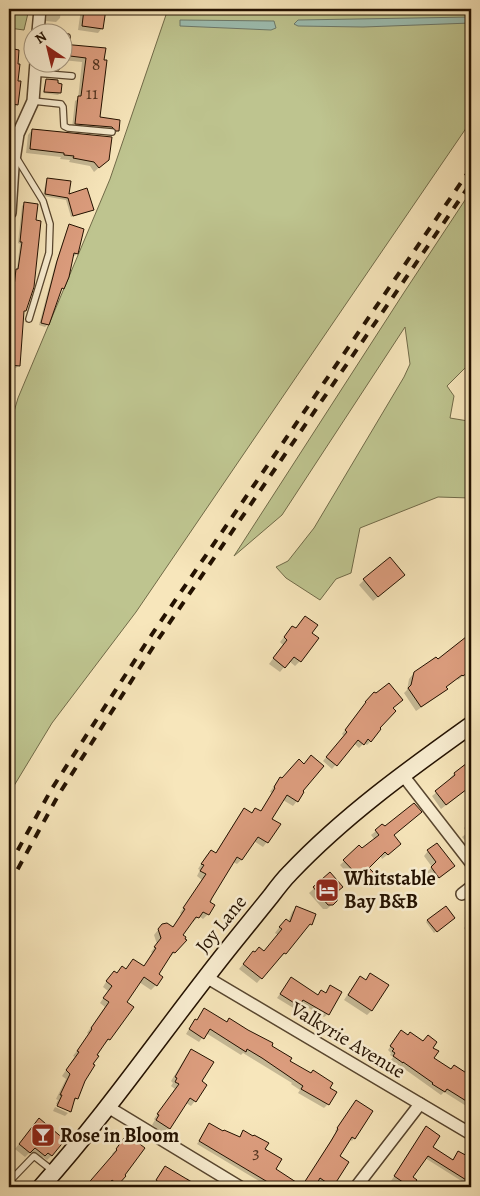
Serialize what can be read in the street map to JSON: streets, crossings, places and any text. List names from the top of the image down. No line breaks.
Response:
{"streets":{"street":["Joy Lane","Valkyrie Avenue"]},"crossings":[["Joy Lane","Valkyrie Avenue"]],"places":{"hotel":["Whitstable Bay B&B"],"bar":["Rose in Bloom"]},"house_numbers":["8","11","3"],"north":"top left"}
